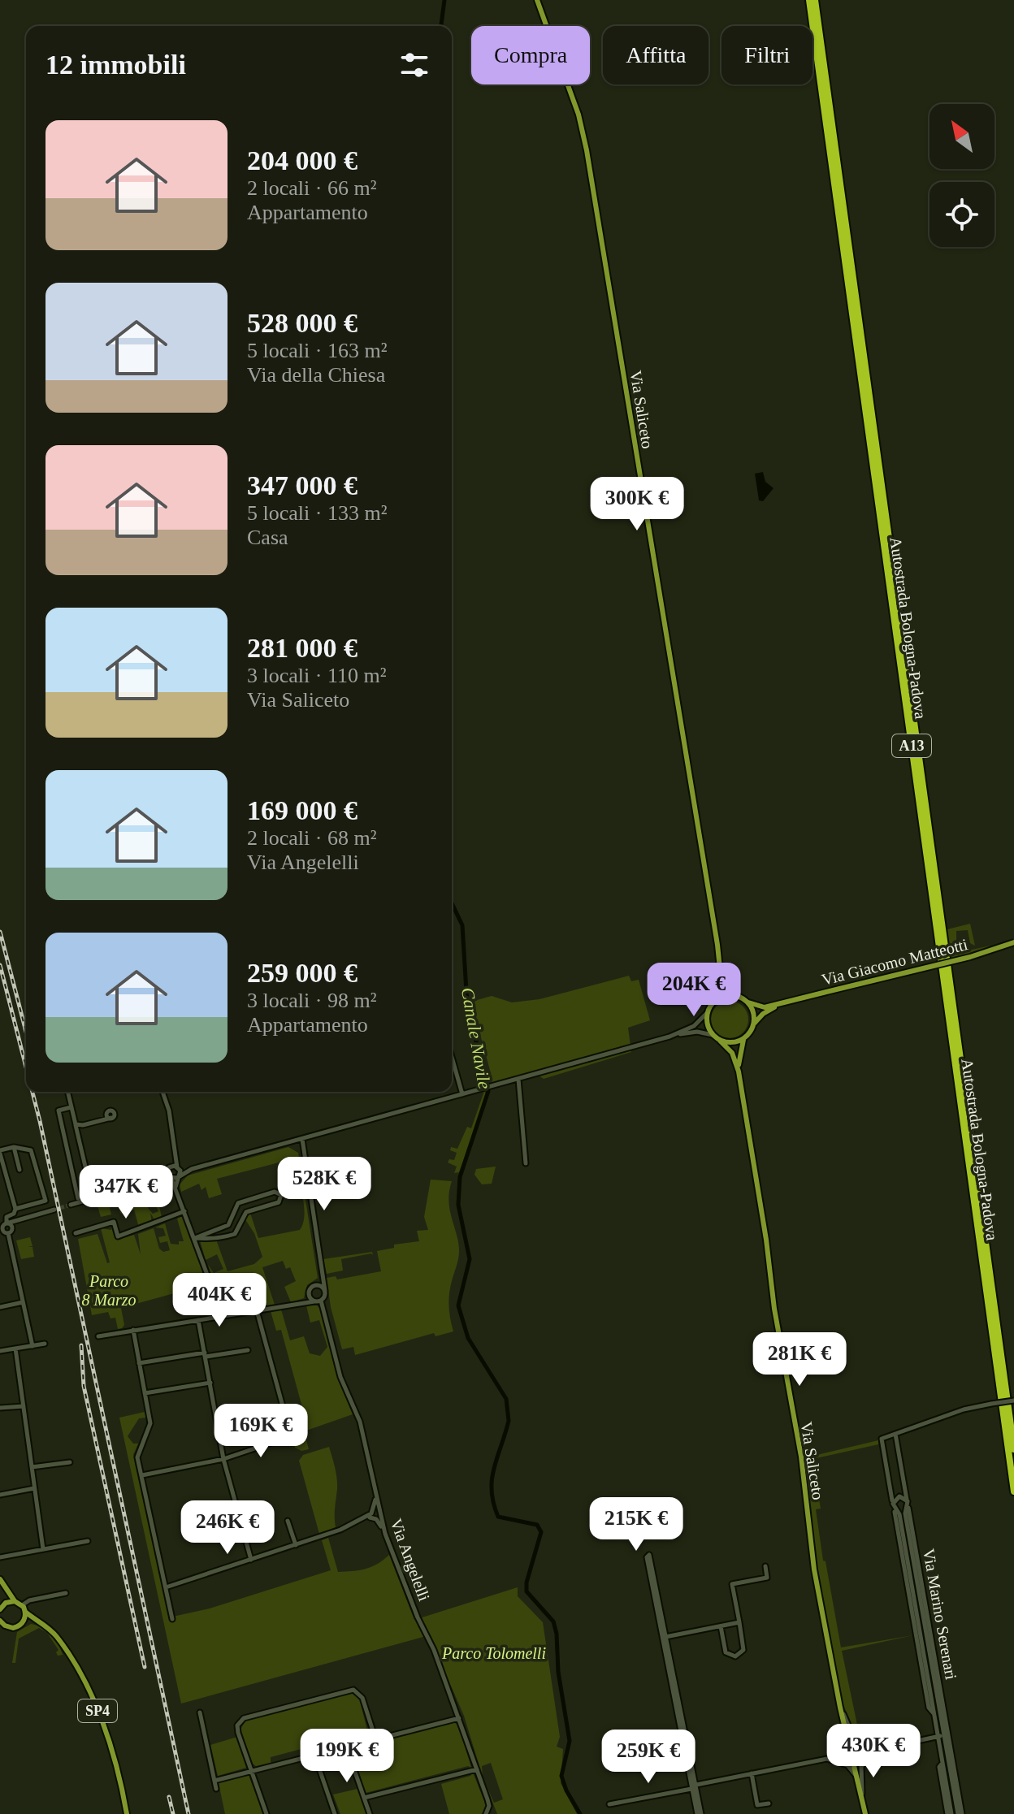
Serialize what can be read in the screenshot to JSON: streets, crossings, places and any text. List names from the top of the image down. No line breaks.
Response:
{"streets":{"highway":["Autostrada Bologna-Padova","A13"],"main road":["Via Saliceto","Via Giacomo Matteotti","SP4"],"street":["Via Angelelli","Via Marino Serenari"]},"crossings":[["Via Saliceto","Via Giacomo Matteotti"]],"water":["Canale Navile"],"parks":["Parco 8 Marzo","Parco Tolomelli"],"north":"top left","page":{"chip":["Compra","Affitta","Filtri"],"heading":"12 immobili","list":[{"name":"204 000 €","note":"2 locali · 66 m² · Appartamento"},{"name":"528 000 €","note":"5 locali · 163 m² · Via della Chiesa"},{"name":"347 000 €","note":"5 locali · 133 m² · Casa"},{"name":"281 000 €","note":"3 locali · 110 m² · Via Saliceto"},{"name":"169 000 €","note":"2 locali · 68 m² · Via Angelelli"},{"name":"259 000 €","note":"3 locali · 98 m² · Appartamento"}],"price":["300K €","204K €","528K €","347K €","404K €","281K €","169K €","215K €","246K €","430K €","199K €","259K €"]}}
